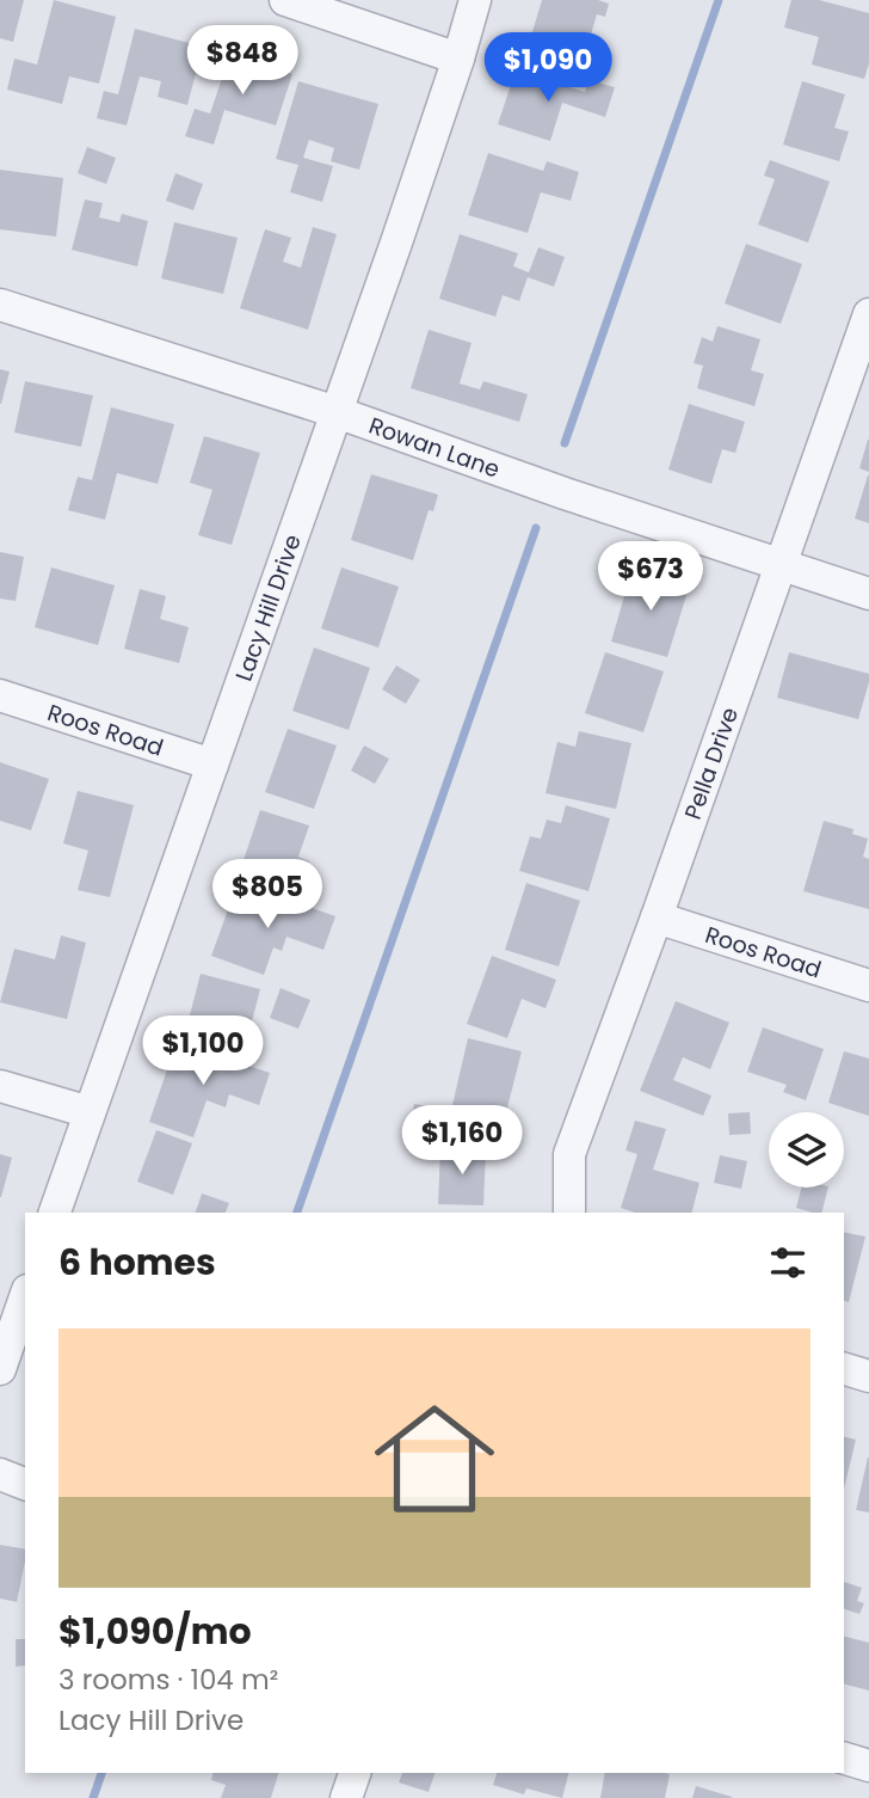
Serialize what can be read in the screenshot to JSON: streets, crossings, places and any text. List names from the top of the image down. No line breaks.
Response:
{"streets":{"street":["Rowan Lane","Lacy Hill Drive","Roos Road","Pella Drive"]},"crossings":[["Rowan Lane","Lacy Hill Drive"],["Rowan Lane","Pella Drive"],["Lacy Hill Drive","Roos Road"],["Roos Road","Pella Drive"]],"page":{"price":["$848","$1,090","$673","$805","$1,100","$1,160"],"heading":"6 homes","list":[{"name":"$1,090/mo","note":"3 rooms · 104 m² · Lacy Hill Drive"}]}}
